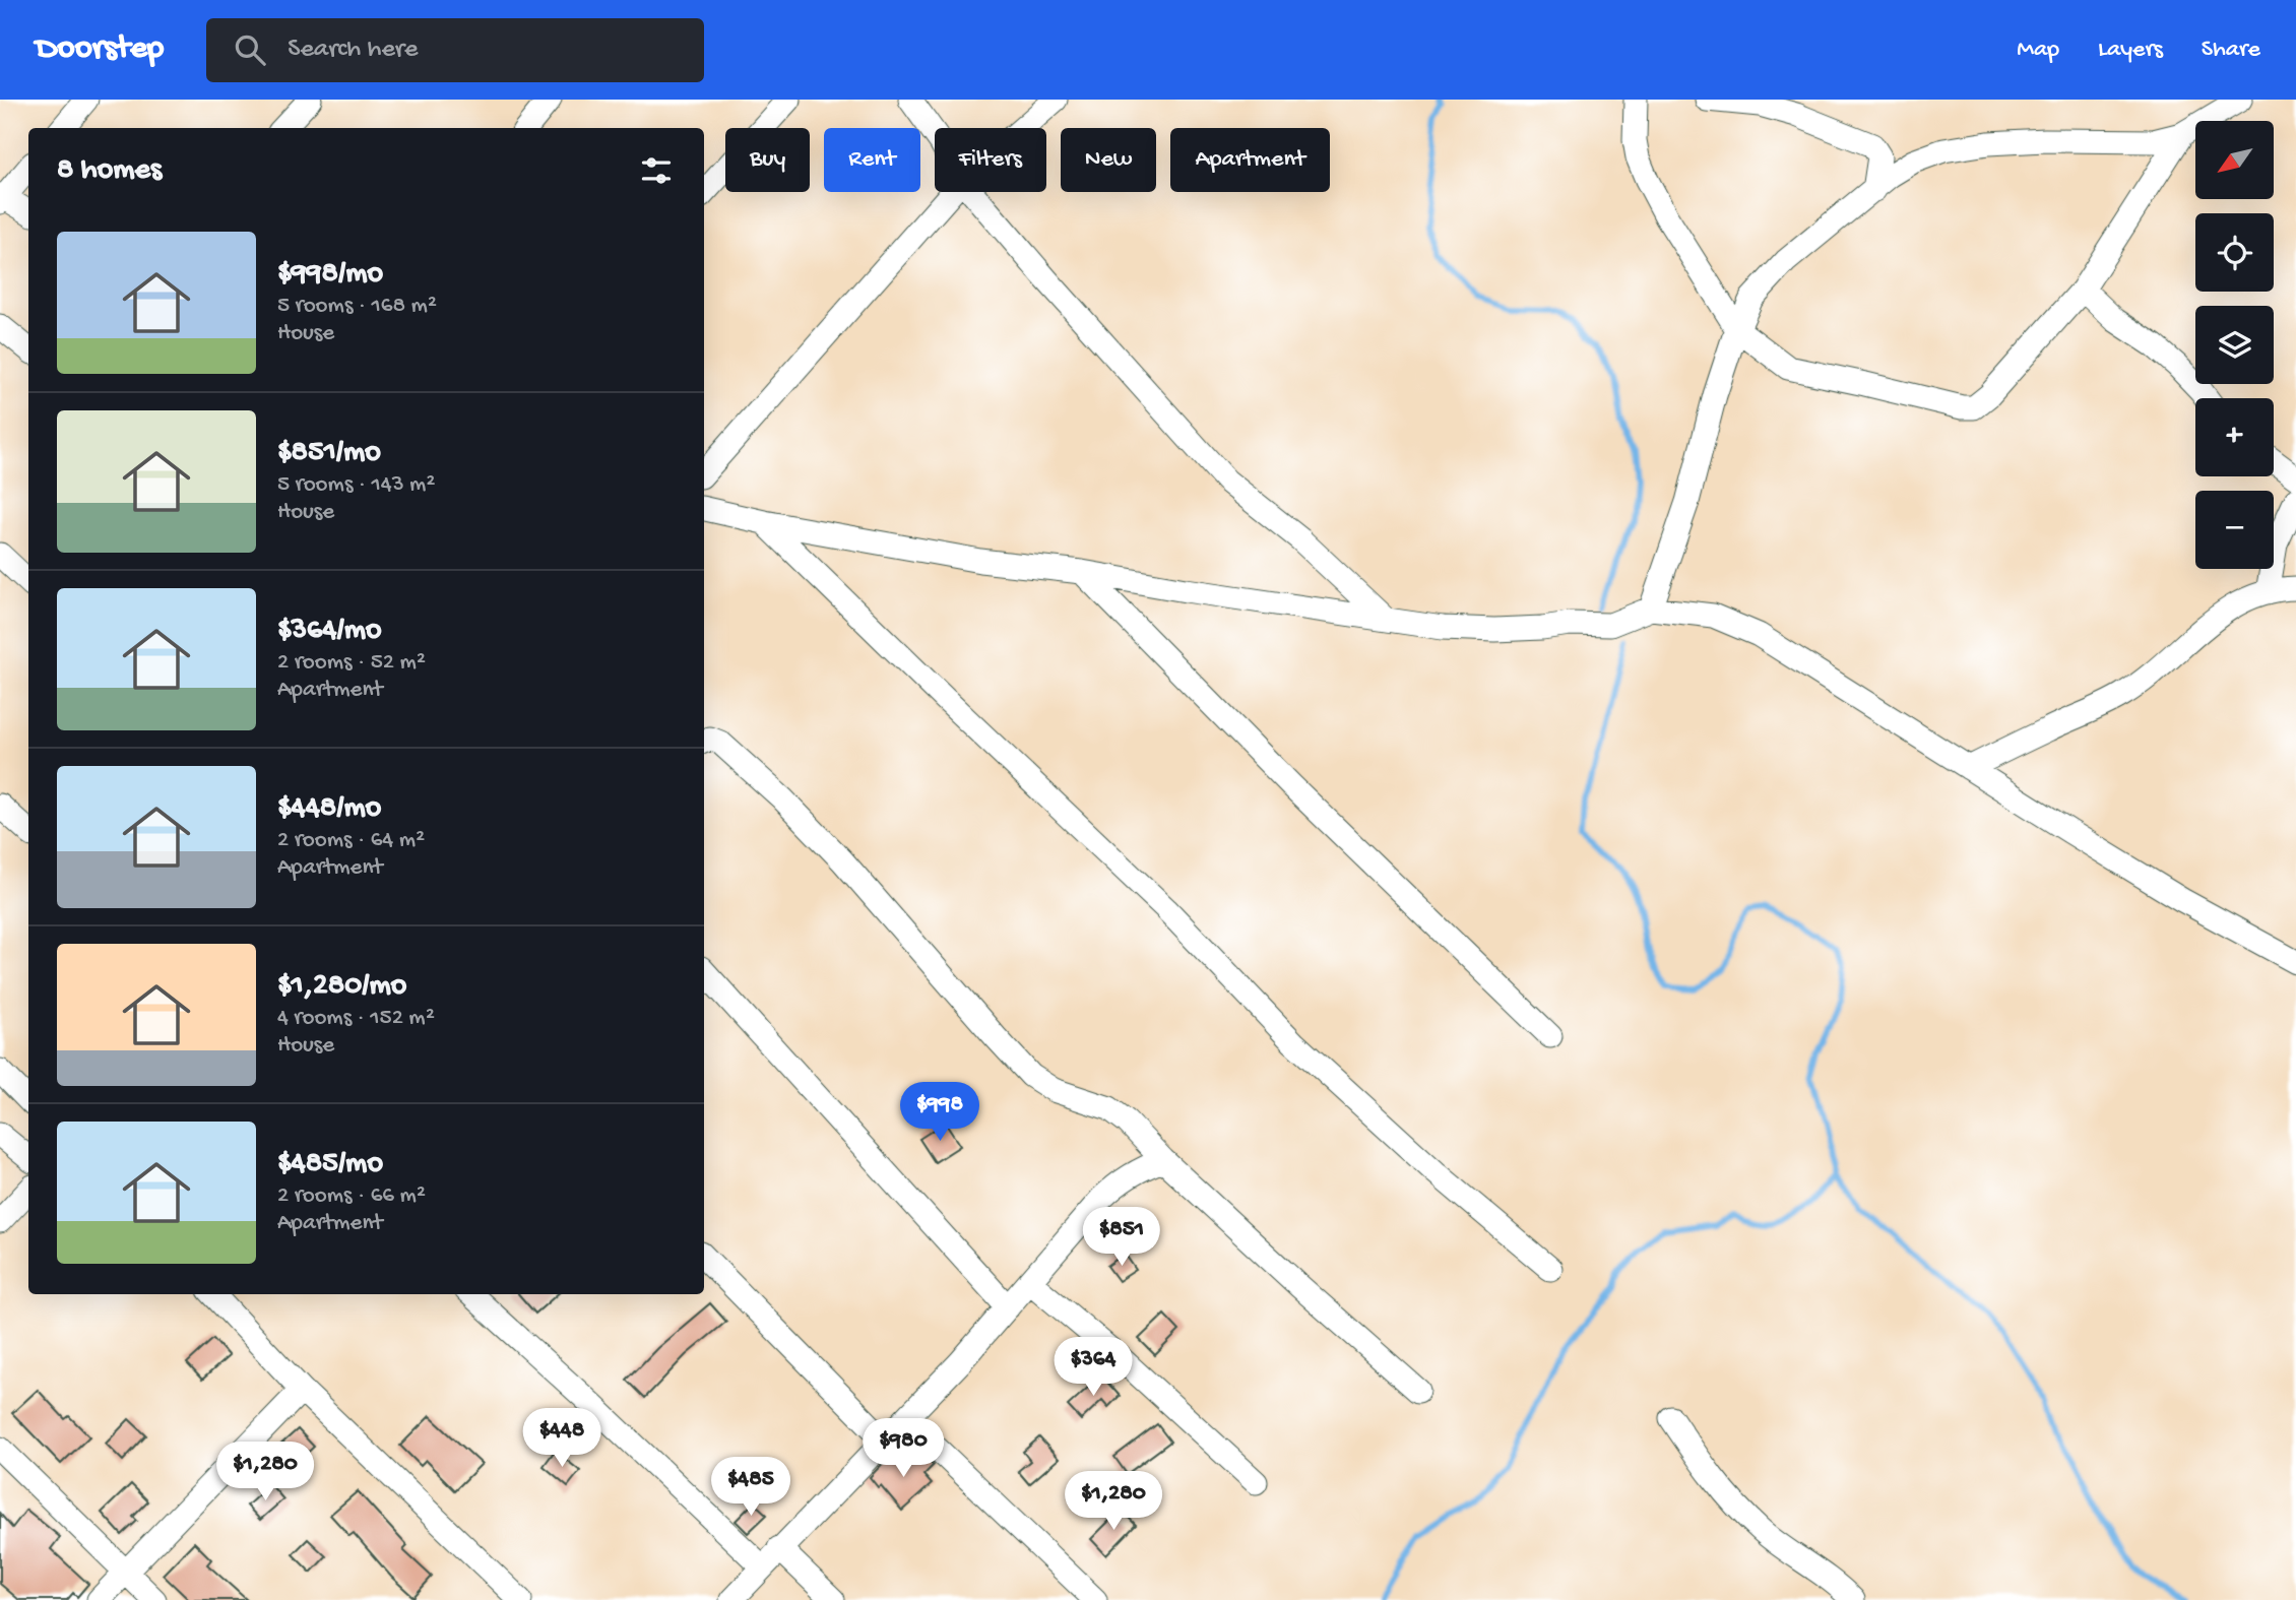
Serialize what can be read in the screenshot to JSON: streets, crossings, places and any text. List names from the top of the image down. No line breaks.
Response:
{"north":"bottom left","page":{"header":"Doorstep","search":"Search here","nav":["Map","Layers","Share"],"map_buttons":["+","−"],"chip":["Buy","Rent","Filters","New","Apartment"],"heading":"8 homes","list":[{"name":"$998/mo","note":"5 rooms · 168 m² · House"},{"name":"$851/mo","note":"5 rooms · 143 m² · House"},{"name":"$364/mo","note":"2 rooms · 52 m² · Apartment"},{"name":"$448/mo","note":"2 rooms · 64 m² · Apartment"},{"name":"$1,280/mo","note":"4 rooms · 152 m² · House"},{"name":"$485/mo","note":"2 rooms · 66 m² · Apartment"}],"price":["$998","$851","$364","$448","$980","$1,280","$485","$1,280"]}}
